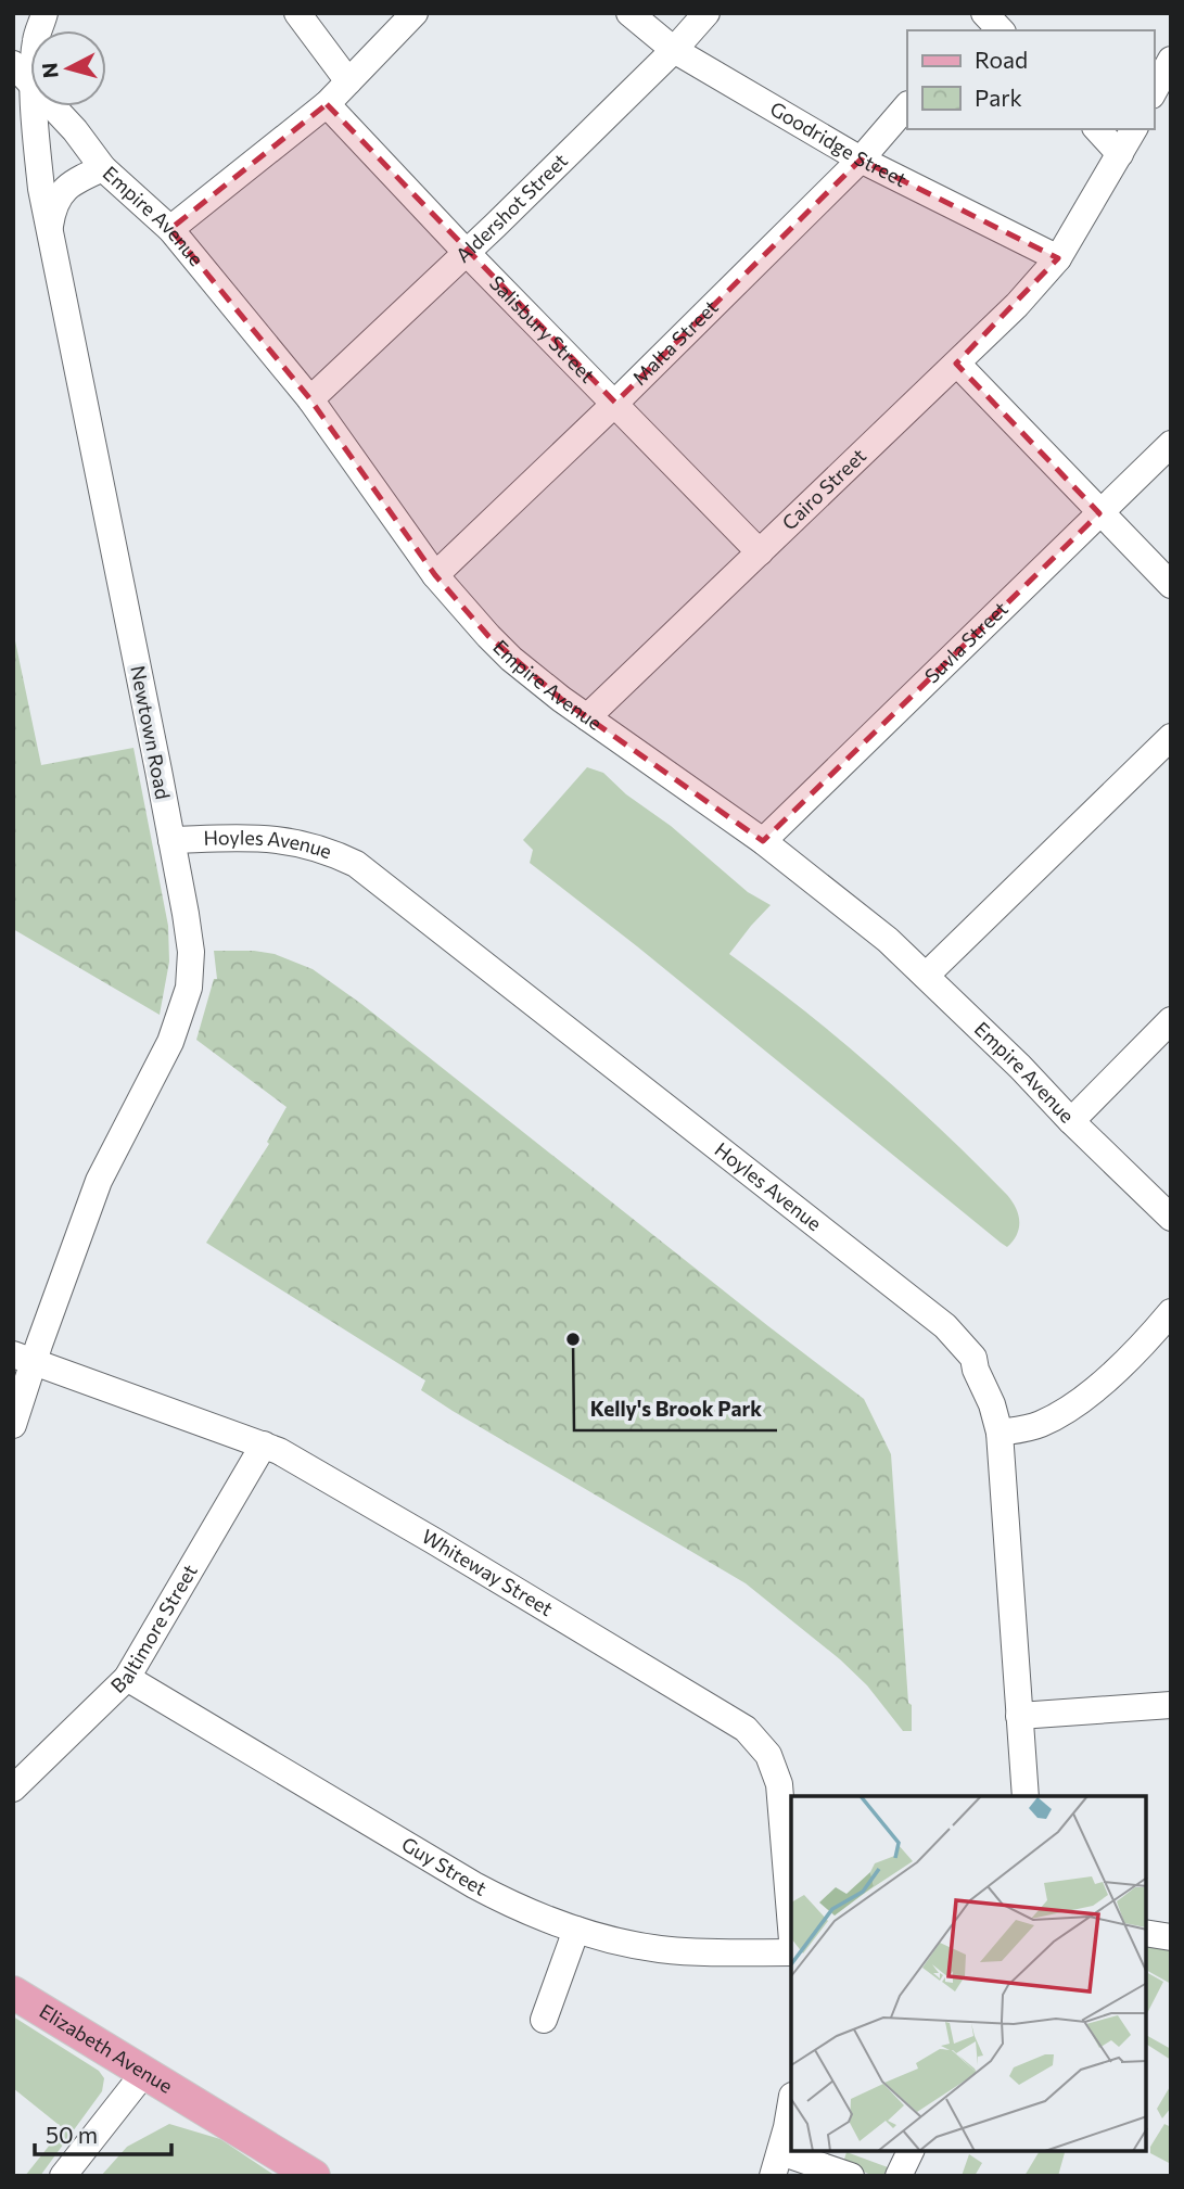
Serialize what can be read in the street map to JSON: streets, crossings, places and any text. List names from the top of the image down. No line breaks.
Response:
{"streets":{"main road":["Elizabeth Avenue"],"street":["Goodridge Street","Aldershot Street","Empire Avenue","Salisbury Street","Malta Street","Cairo Street","Suvla Street","Newtown Road","Hoyles Avenue","Whiteway Street","Baltimore Street","Guy Street"]},"crossings":[["Goodridge Street","Aldershot Street"],["Goodridge Street","Malta Street"],["Goodridge Street","Cairo Street"],["Aldershot Street","Empire Avenue"],["Aldershot Street","Salisbury Street"],["Empire Avenue","Malta Street"],["Empire Avenue","Cairo Street"],["Empire Avenue","Suvla Street"],["Salisbury Street","Malta Street"],["Salisbury Street","Cairo Street"],["Newtown Road","Hoyles Avenue"],["Newtown Road","Whiteway Street"],["Whiteway Street","Baltimore Street"],["Baltimore Street","Guy Street"]],"places":["Kelly's Brook Park"],"legend":["Road","Park"],"scale_bar":"50 m","north":"left"}
